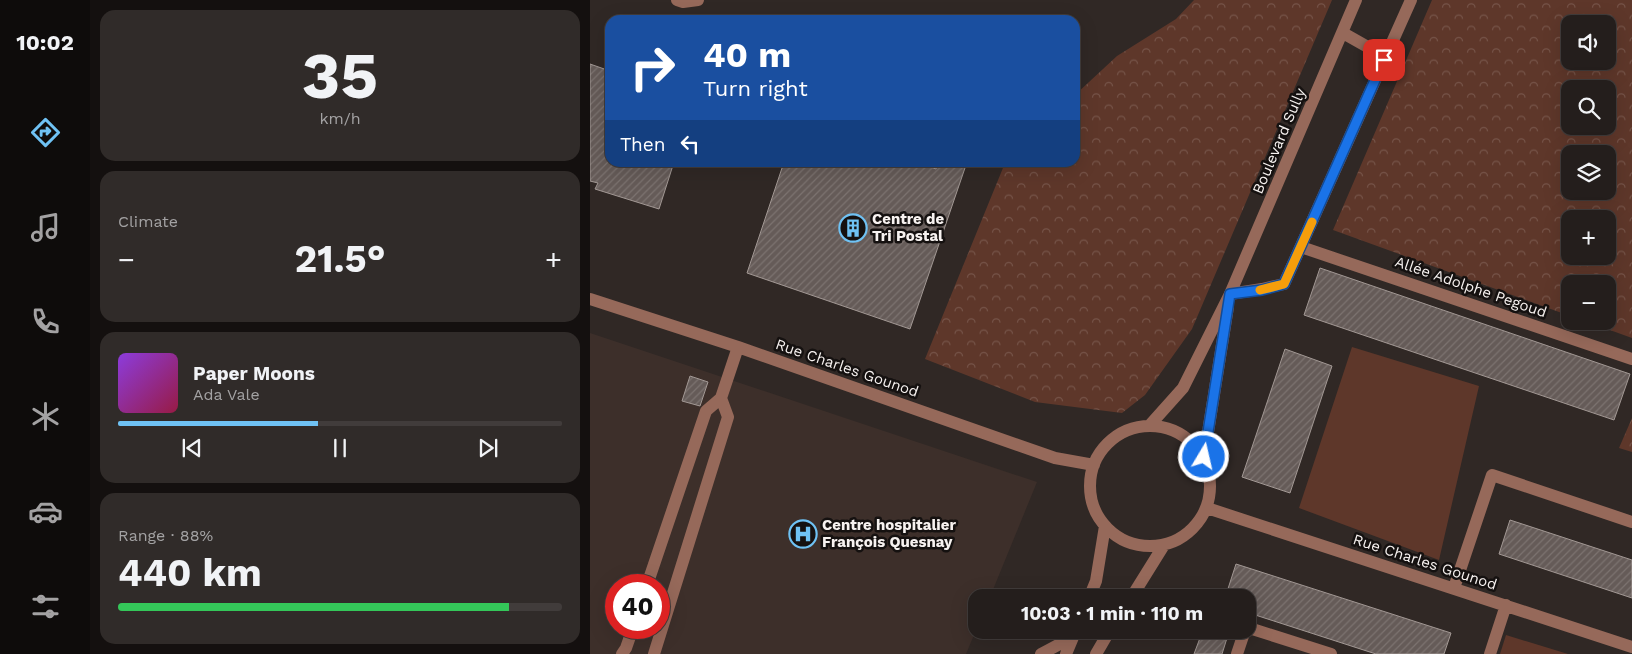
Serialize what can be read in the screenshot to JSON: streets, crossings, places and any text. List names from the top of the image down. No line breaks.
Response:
{"streets":{"street":["Boulevard Sully","Allée Adolphe Pegoud","Rue Charles Gounod"]},"places":{"building":["Centre de Tri Postal"],"hospital":["Centre hospitalier François Quesnay"]},"page":{"tabs":"10:02","tile":[["35","km/h"],"Climate",["Range · 88%","440 km"]],"map_buttons":["+","−"],"turn":["40 m","Turn right"],"then":"Then","heat":["−","21.5°","+"],"song":["Paper Moons","Ada Vale"],"limit":"40","trip":"10:03 · 1 min · 110 m"}}
